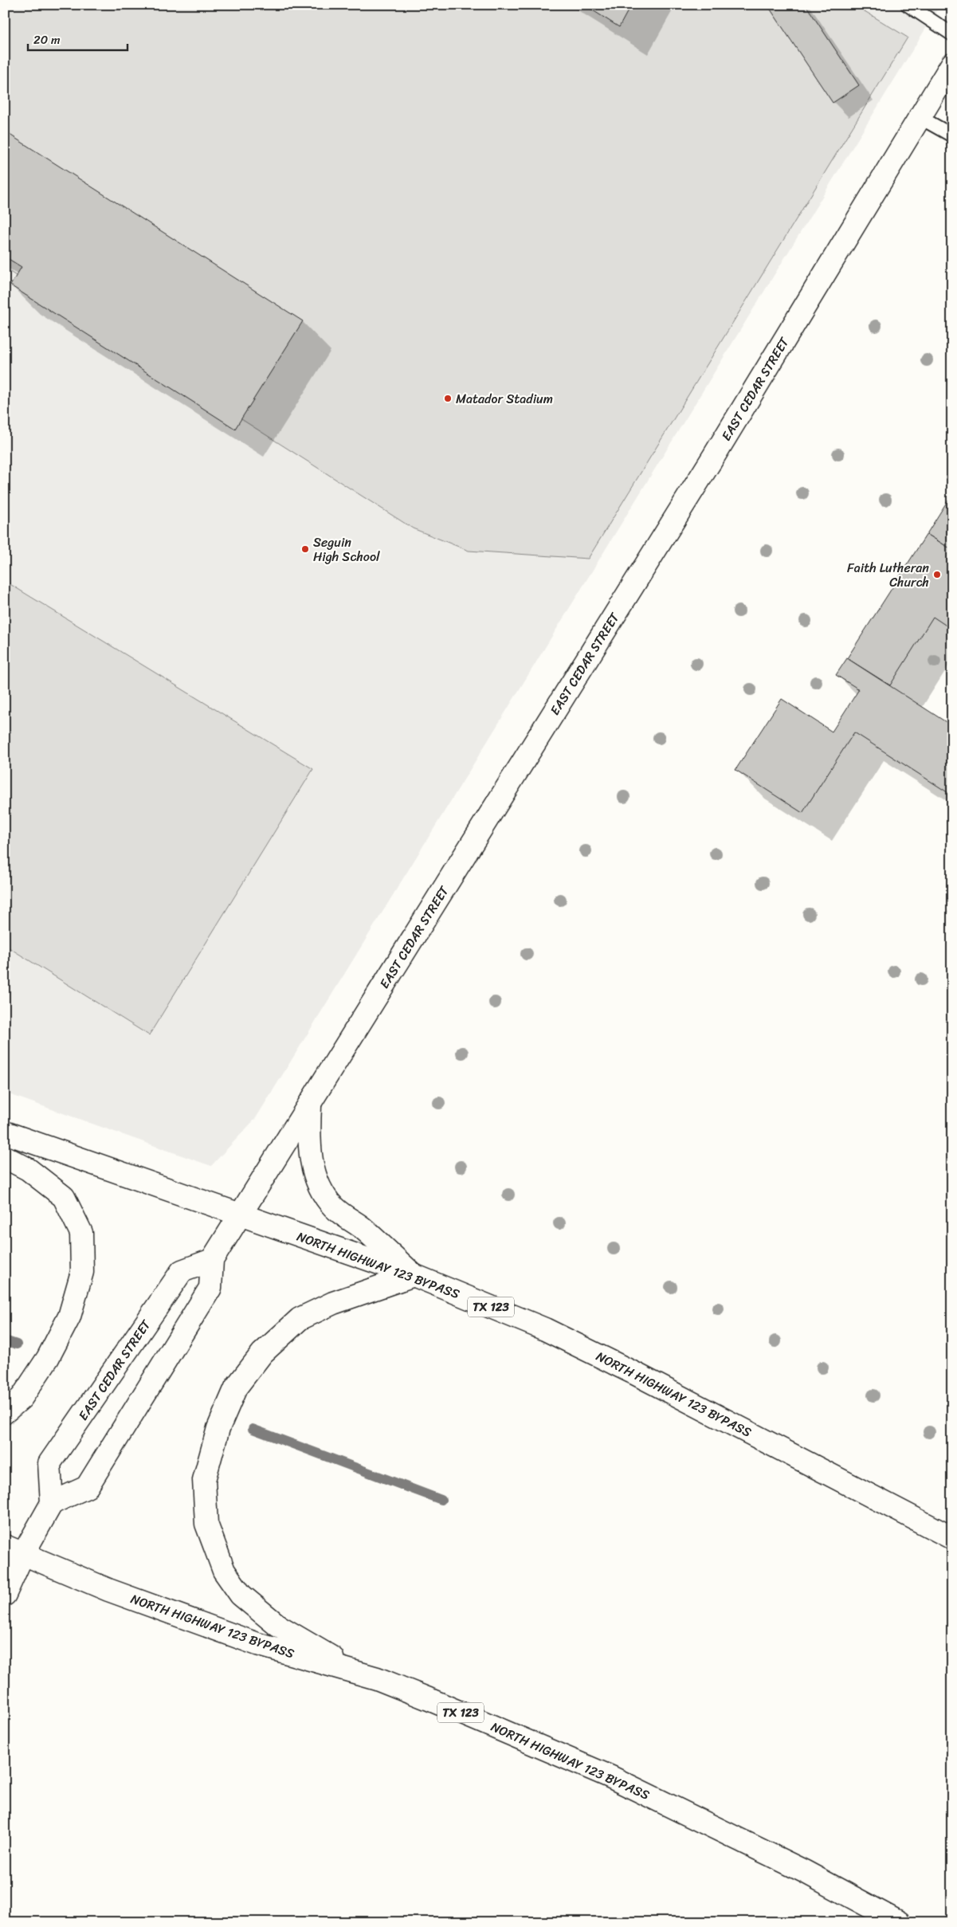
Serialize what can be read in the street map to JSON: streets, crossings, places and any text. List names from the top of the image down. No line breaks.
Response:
{"streets":{"main road":["EAST CEDAR STREET","NORTH HIGHWAY 123 BYPASS","TX 123"]},"crossings":[["EAST CEDAR STREET","NORTH HIGHWAY 123 BYPASS"]],"places":["Matador Stadium","Seguin High School","Faith Lutheran Church"],"scale_bar":"20 m"}
